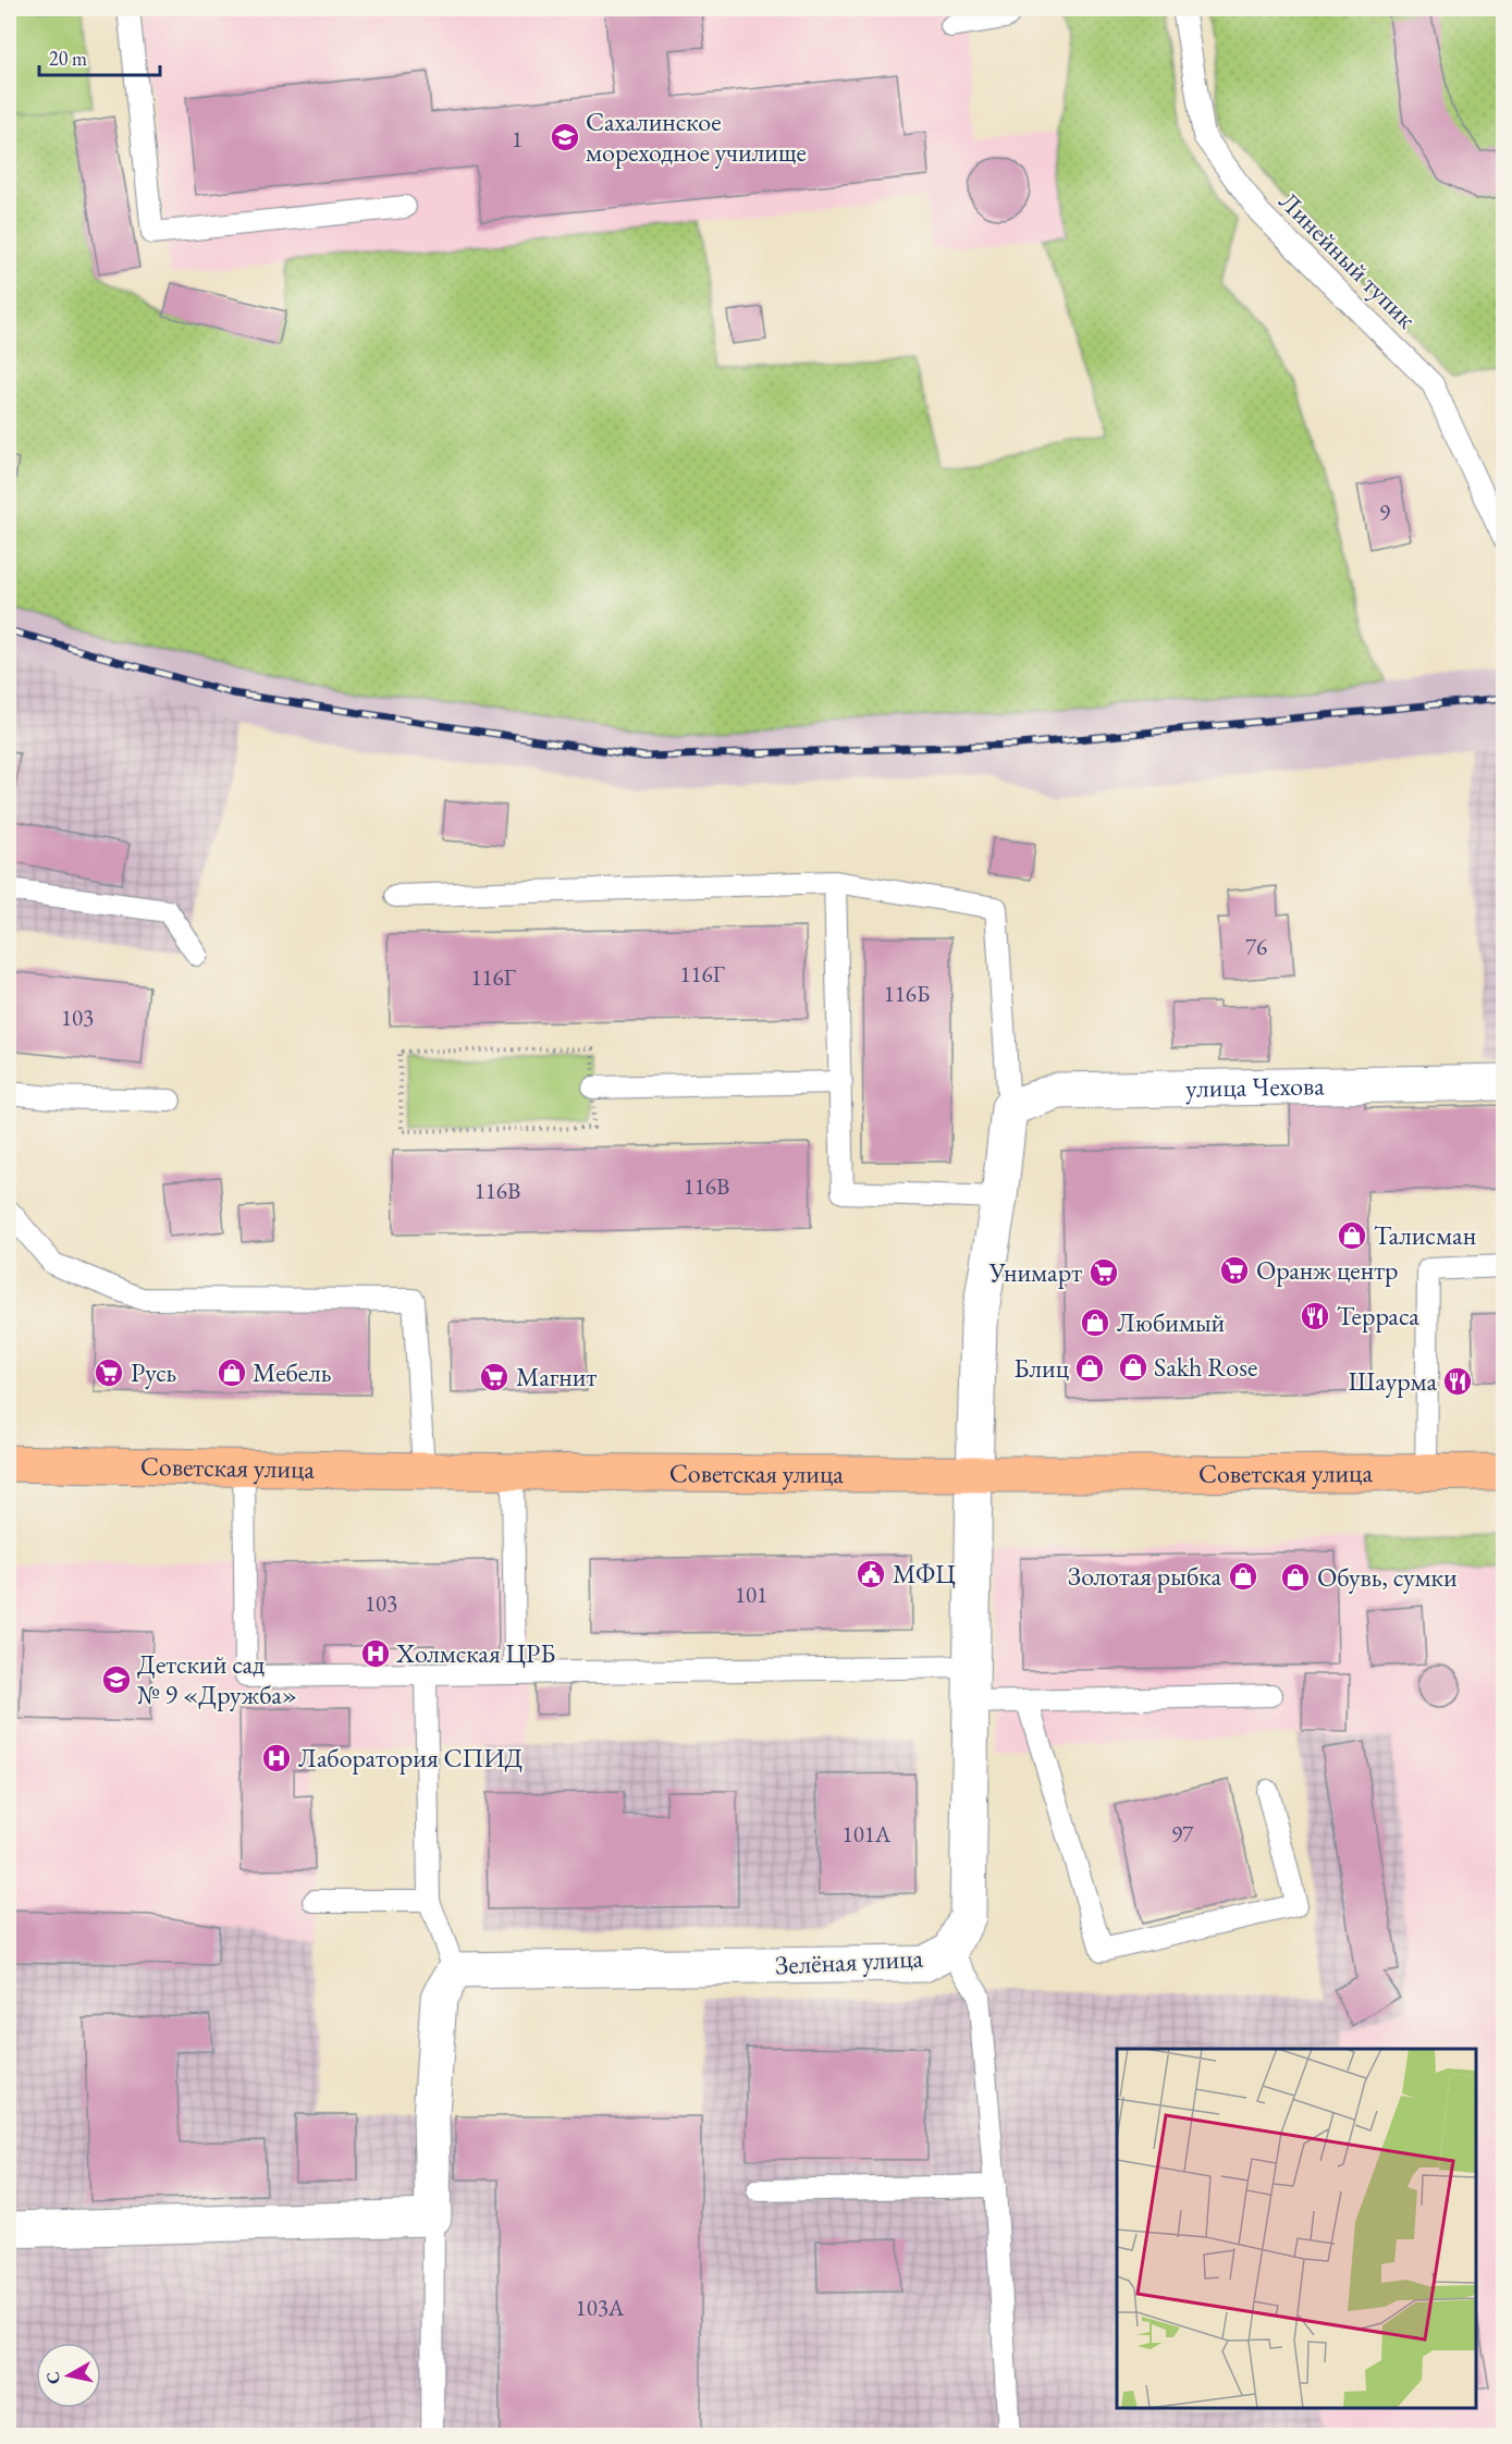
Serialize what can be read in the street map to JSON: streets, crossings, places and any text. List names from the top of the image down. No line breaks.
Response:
{"streets":{"main road":["Советская улица"],"street":["улица Чехова","Зелёная улица"],"lane":["Линейный тупик"]},"crossings":[["улица Чехова","Зелёная улица"],["Советская улица","Зелёная улица"]],"places":{"school or university":["Сахалинское мореходное училище","Детский сад № 9 «Дружба»"],"shop":["Талисман","Любимый","Sakh Rose","Блиц","Мебель","Золотая рыбка","Обувь, сумки"],"supermarket":["Оранж центр","Унимарт","Русь","Магнит"],"restaurant":["Терраса","Шаурма"],"public building":["МФЦ"],"hospital":["Холмская ЦРБ","Лаборатория СПИД"]},"house_numbers":["1","9","76","116Г","116Г","116Б","103","116В","116В","101","103","101А","97","103А"],"scale_bar":"20 m","north":"left"}
